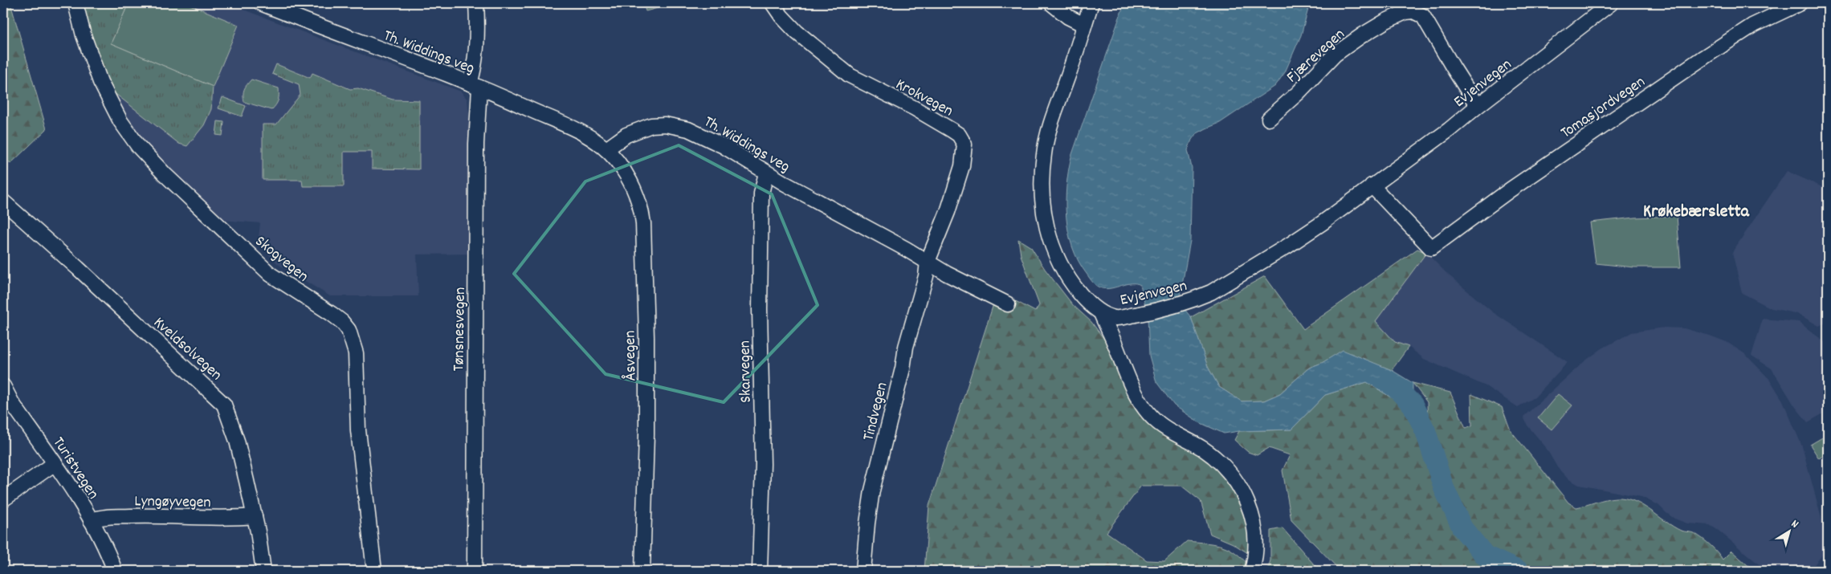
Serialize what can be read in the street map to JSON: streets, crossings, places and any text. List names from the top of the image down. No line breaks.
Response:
{"streets":{"street":["Th. Widdings veg","Fjærevegen","Evjenvegen","Krokvegen","Tomasjordvegen","Skogvegen","Tønsnesvegen","Kveldsolvegen","Åsvegen","Skarvegen","Tindvegen","Turistvegen","Lyngøyvegen"]},"crossings":[["Th. Widdings veg","Krokvegen"],["Th. Widdings veg","Tønsnesvegen"],["Th. Widdings veg","Åsvegen"],["Th. Widdings veg","Skarvegen"],["Th. Widdings veg","Tindvegen"],["Fjærevegen","Evjenvegen"],["Evjenvegen","Tomasjordvegen"],["Krokvegen","Tindvegen"],["Kveldsolvegen","Lyngøyvegen"],["Turistvegen","Lyngøyvegen"]],"districts":["Krøkebærsletta"],"north":"top right"}
